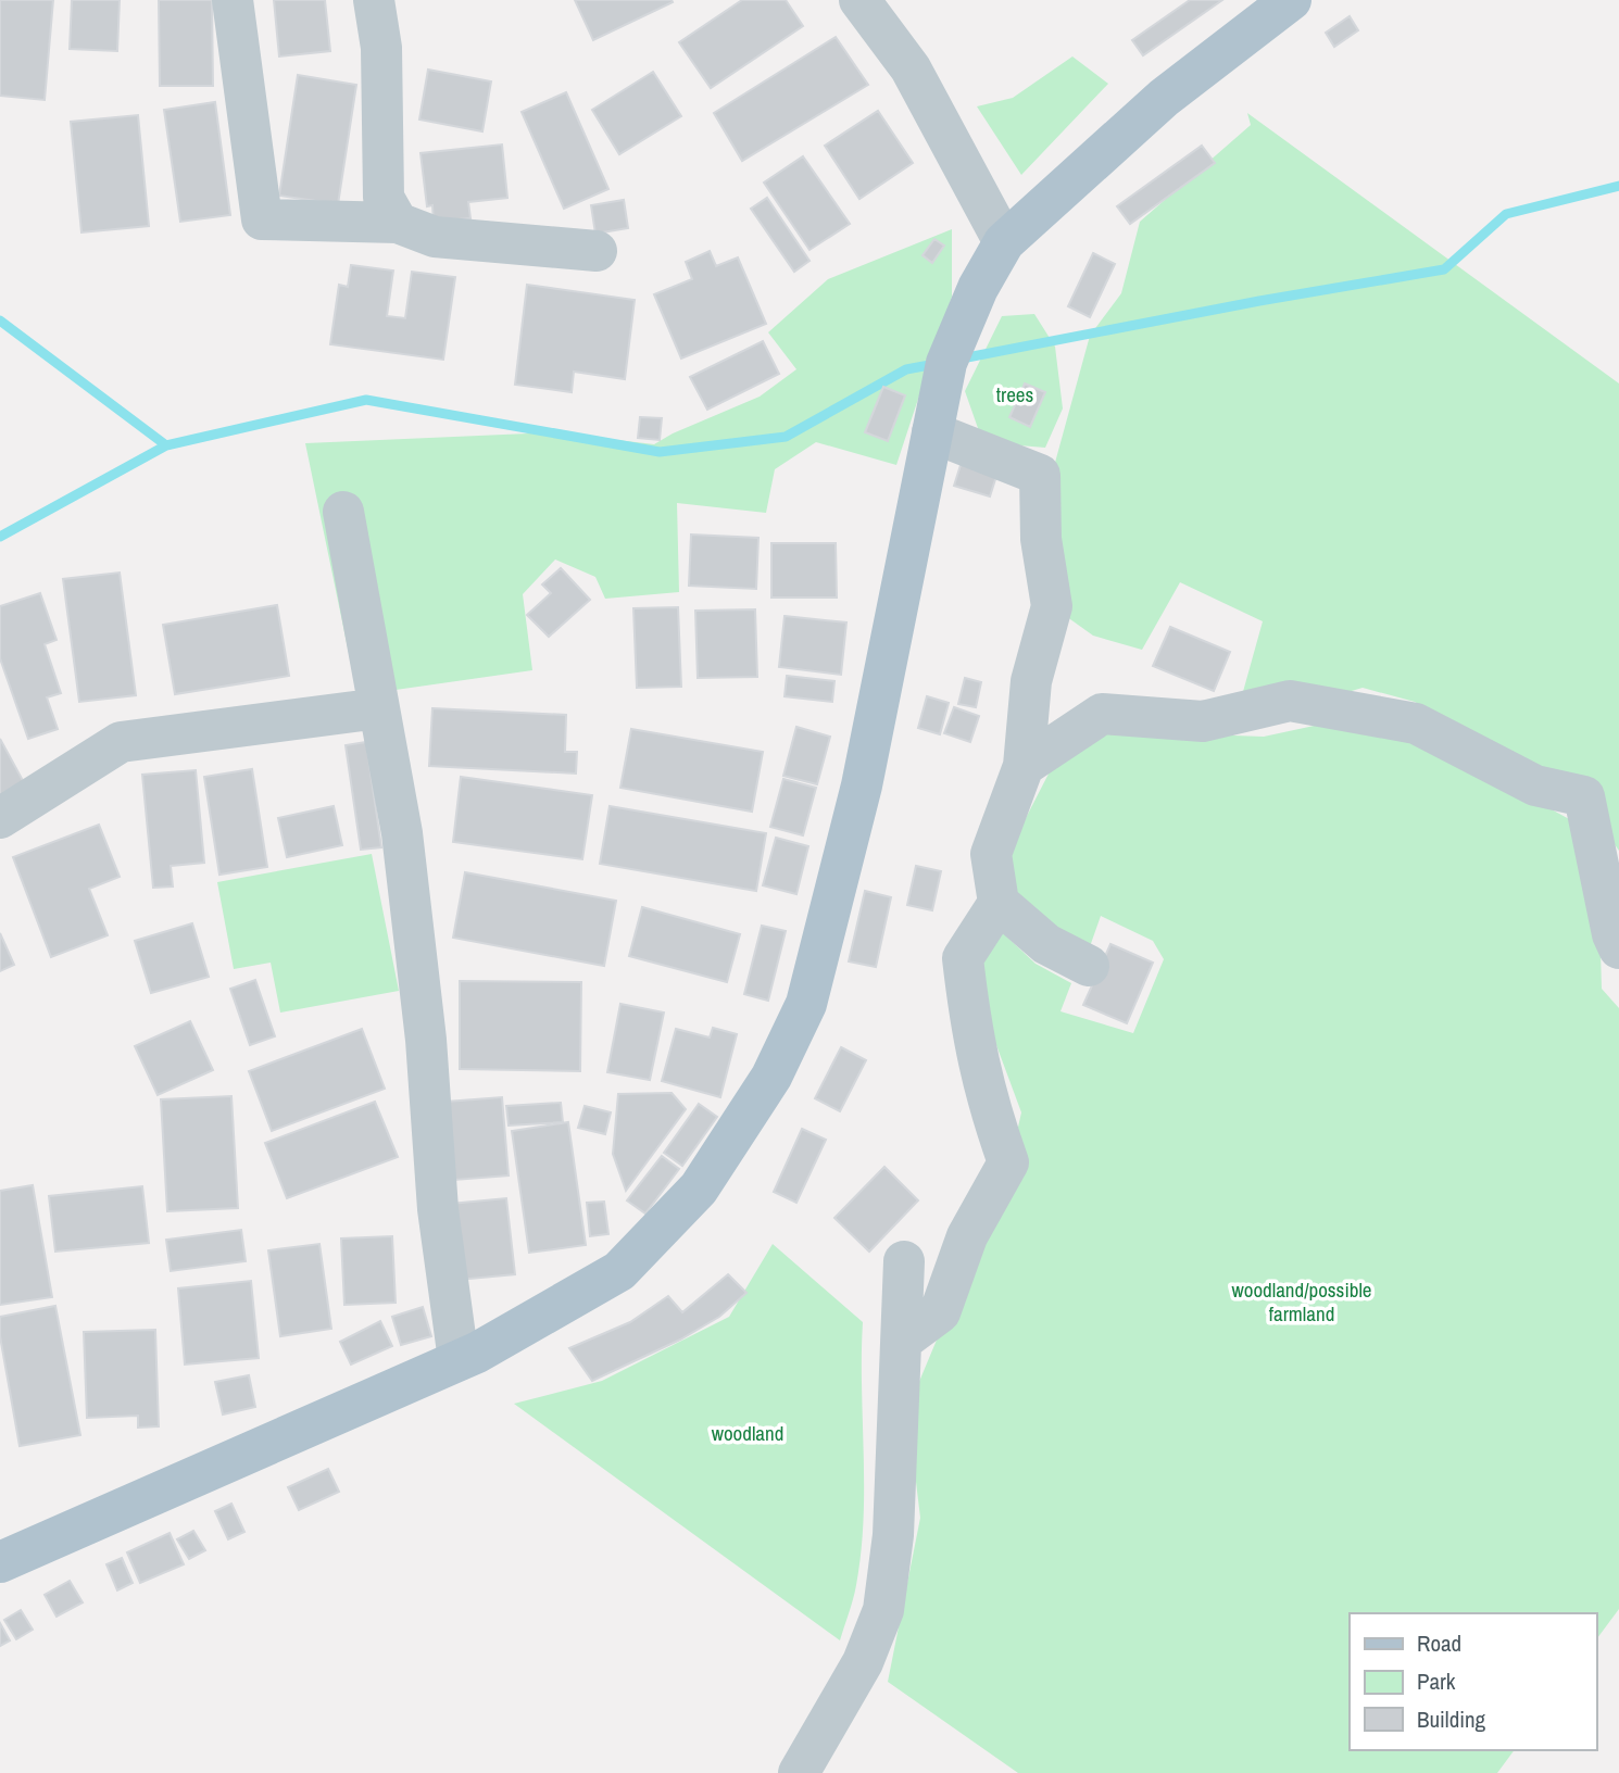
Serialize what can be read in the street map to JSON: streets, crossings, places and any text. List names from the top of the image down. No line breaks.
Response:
{"parks":["trees","woodland/possible farmland","woodland"],"legend":["Road","Park","Building"]}
